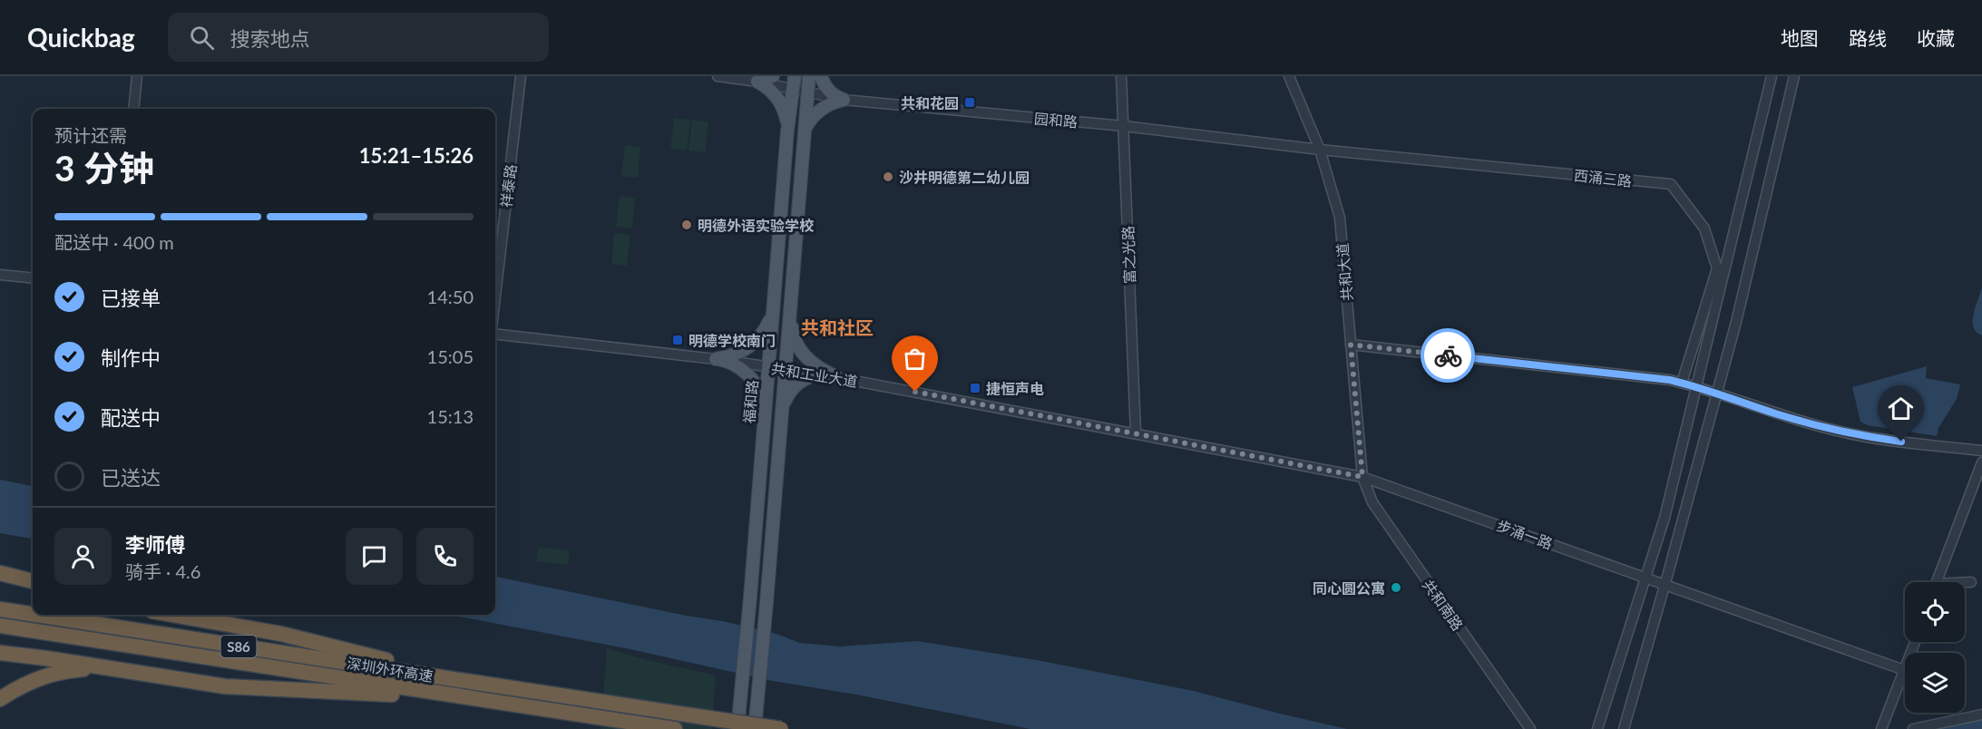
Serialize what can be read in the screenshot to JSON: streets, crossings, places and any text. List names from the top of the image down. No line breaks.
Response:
{"streets":{"highway":["S86","深圳外环高速"],"main road":["福和路"],"street":["园和路","西涌三路","祥泰路","富之光路","共和大道","共和工业大道","步涌一路","共和南路"]},"crossings":[["园和路","西涌三路"],["园和路","富之光路"],["园和路","共和大道"],["园和路","福和路"],["西涌三路","共和大道"],["富之光路","共和工业大道"],["富之光路","步涌一路"],["共和大道","步涌一路"],["共和大道","共和南路"],["共和工业大道","福和路"],["共和工业大道","步涌一路"],["步涌一路","共和南路"]],"districts":["共和社区"],"places":{"transit":["共和花园","明德学校南门","捷恒声电"],"other":["沙井明德第二幼儿园","明德外语实验学校","同心圆公寓"]},"page":{"header":"Quickbag","search":"搜索地点","nav":["地图","路线","收藏"],"heading":["3 分钟","预计还需","15:21–15:26"],"panel":["李师傅","骑手 · 4.6"],"bar":"配送中 · 400 m","list":[["已接单","14:50"],["制作中","15:05"],["配送中","15:13"],"已送达"]}}
